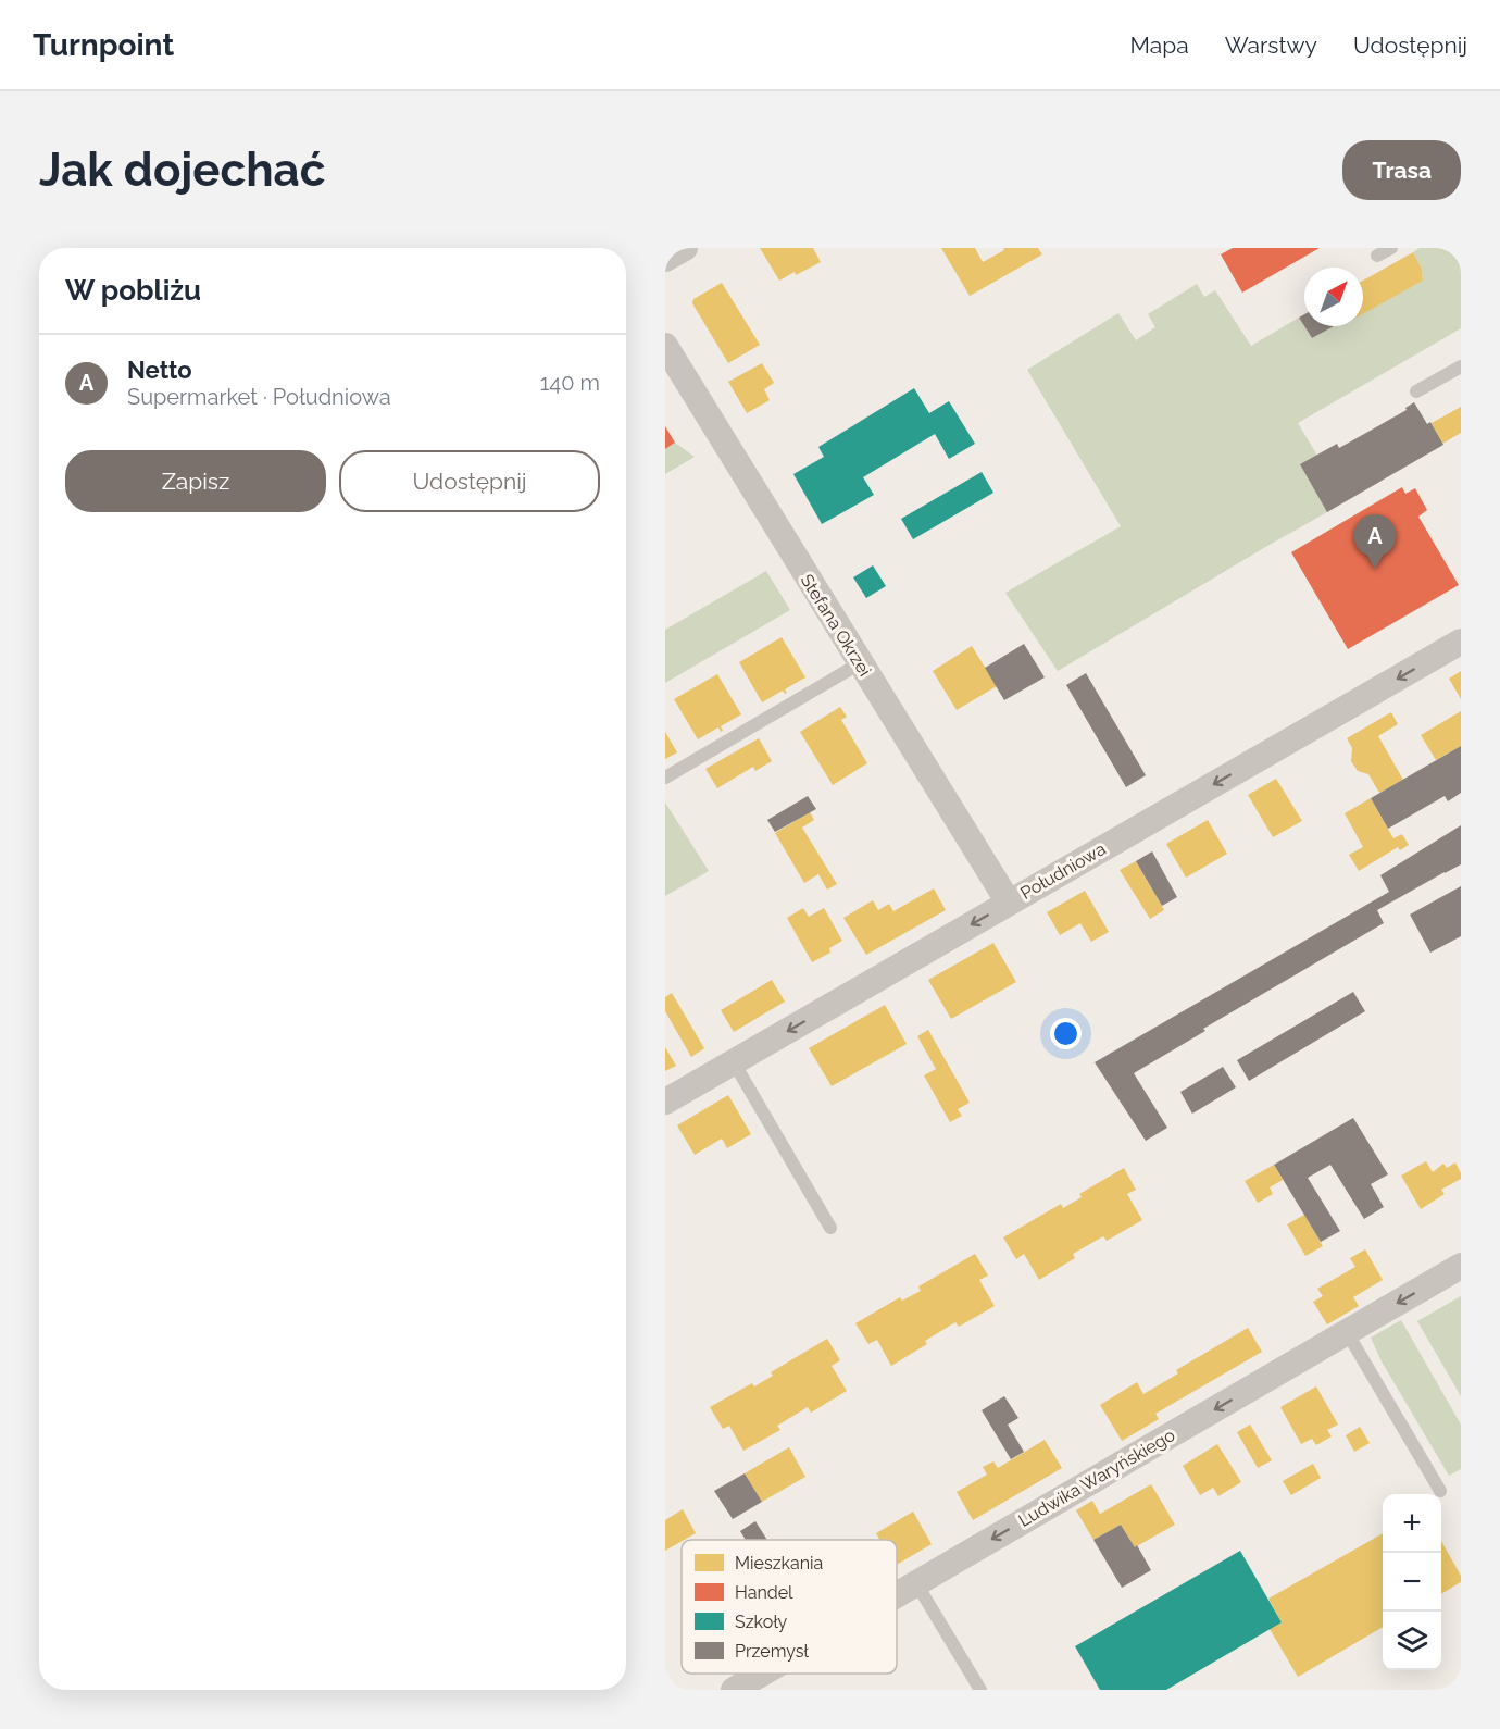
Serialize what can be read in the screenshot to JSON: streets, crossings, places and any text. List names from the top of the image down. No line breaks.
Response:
{"streets":{"street":["Stefana Okrzei","Południowa","Ludwika Waryńskiego"]},"crossings":[["Stefana Okrzei","Południowa"]],"one_way":["Południowa","Ludwika Waryńskiego"],"legend":["Mieszkania","Handel","Szkoły","Przemysł"],"north":"top right","page":{"header":"Turnpoint","nav":["Mapa","Warstwy","Udostępnij"],"buttons":["Trasa",["Zapisz","Udostępnij"]],"title":"Jak dojechać","heading":"W pobliżu","list":[{"mark":"A","name":"Netto","note":"Supermarket · Południowa","value":"140 m"}],"pins":"A","map_buttons":["+","−"]}}
